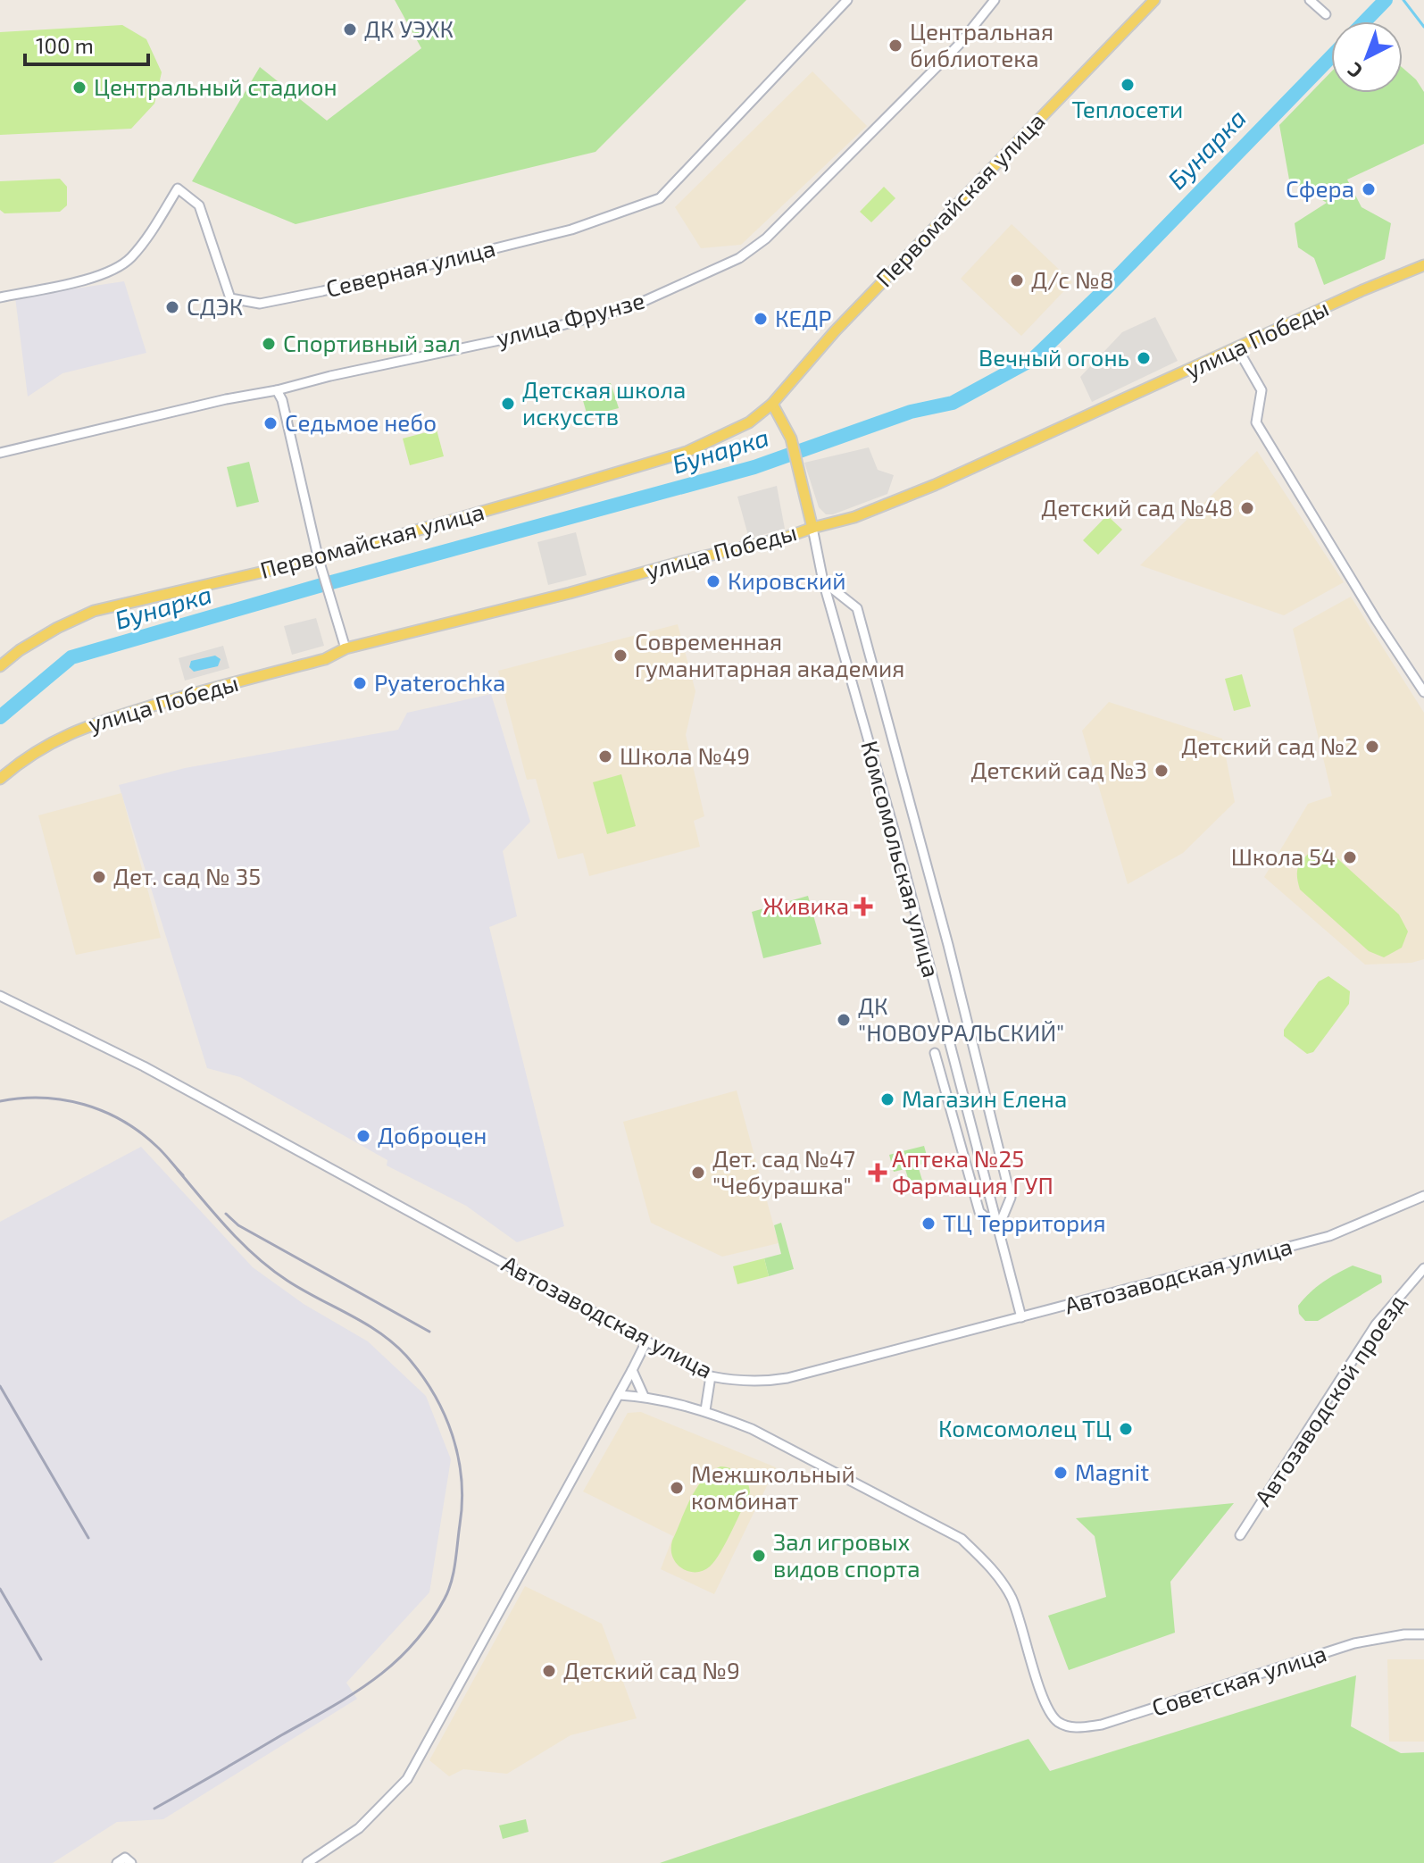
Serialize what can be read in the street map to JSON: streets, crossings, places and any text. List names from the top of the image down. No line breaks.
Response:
{"streets":{"main road":["Первомайская улица","улица Победы","Комсомольская улица"],"street":["Северная улица","улица Фрунзе","Автозаводская улица","Автозаводской проезд","Советская улица"]},"crossings":[["Первомайская улица","Комсомольская улица"],["улица Победы","Комсомольская улица"],["Комсомольская улица","Автозаводская улица"]],"water":["Бунарка"],"places":{"other":["ДК УЭХК","Центральная библиотека","Теплосети","Центральный стадион","Сфера","Д/с №8","СДЭК","КЕДР","Спортивный зал","Вечный огонь","Детская школа искусств","Седьмое небо","Детский сад №48","Кировский","Современная гуманитарная академия","Pyaterochka","Детский сад №2","Школа №49","Детский сад №3","Школа 54","Дет. сад № 35","ДК \"НОВОУРАЛЬСКИЙ\"","Магазин Елена","Доброцен","Дет. сад №47 \"Чебурашка\"","ТЦ Территория","Комсомолец ТЦ","Magnit","Межшкольный комбинат","Зал игровых видов спорта","Детский сад №9"],"health":["Живика","Аптека №25 Фармация ГУП"]},"scale_bar":"100 m","north":"bottom left"}
